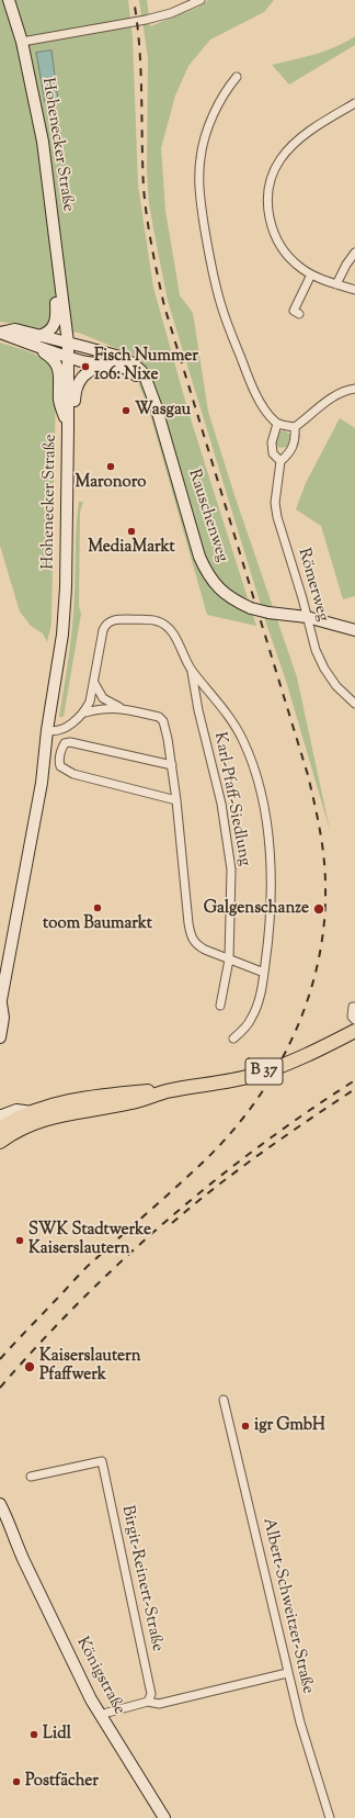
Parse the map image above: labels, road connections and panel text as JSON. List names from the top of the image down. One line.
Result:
{"streets":{"main road":["Hohenecker Straße","Rauschenweg","B 37","Königstraße"],"street":["Römerweg","Karl-Pfaff-Siedlung","Birgit-Reinert-Straße","Albert-Schweitzer-Straße"]},"crossings":[["Hohenecker Straße","Rauschenweg"],["Rauschenweg","Römerweg"]],"places":["Fisch Nummer 106: Nixe","Wasgau","Maronoro","MediaMarkt","toom Baumarkt","Galgenschanze","SWK Stadtwerke Kaiserslautern","Kaiserslautern Pfaffwerk","igr GmbH","Lidl","Postfächer"]}
